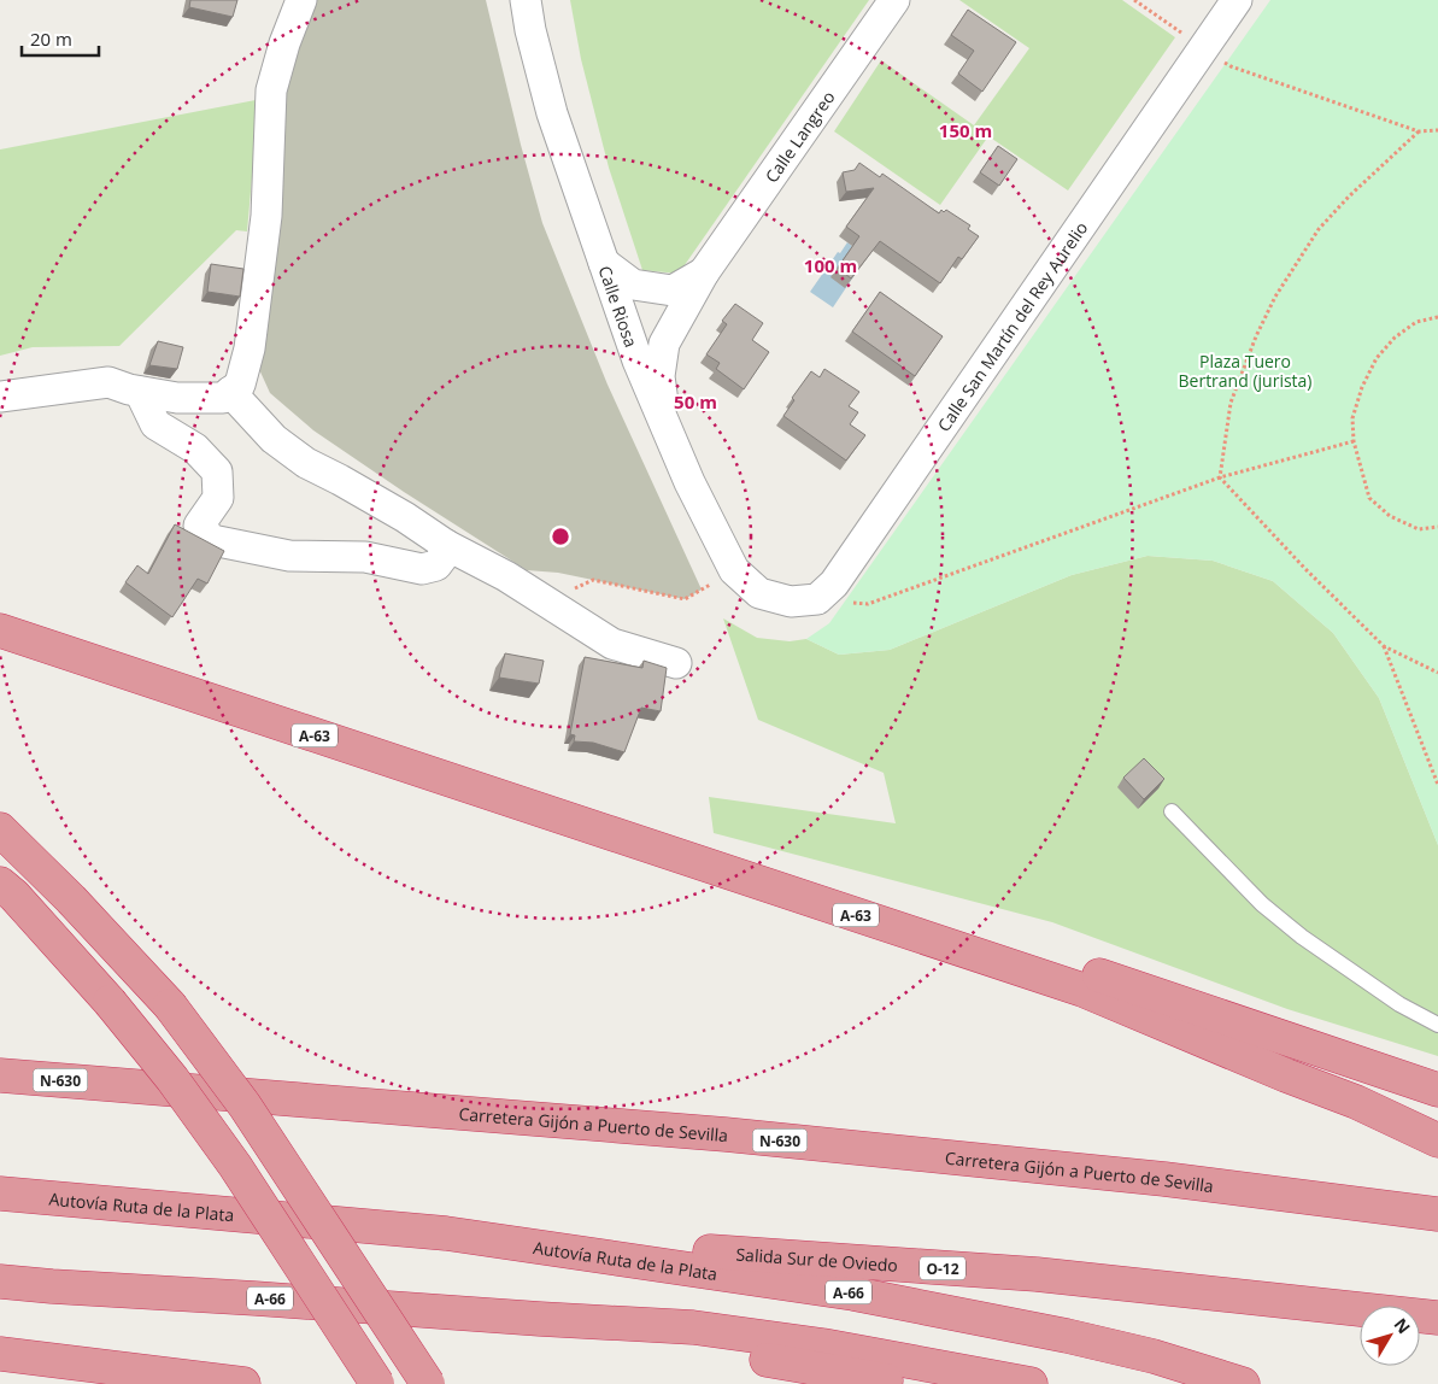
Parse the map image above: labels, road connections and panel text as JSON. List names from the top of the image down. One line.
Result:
{"streets":{"highway":["A-63","N-630","Carretera Gijón a Puerto de Sevilla","Autovía Ruta de la Plata","Salida Sur de Oviedo","O-12","A-66"],"street":["Calle Langreo","Calle Riosa","Calle San Martín del Rey Aurelio"]},"crossings":[["Calle Langreo","Calle Riosa"],["Calle Riosa","Calle San Martín del Rey Aurelio"],["Autovía Ruta de la Plata","Salida Sur de Oviedo"]],"parks":["Plaza Tuero Bertrand (jurista)"],"scale_bar":"20 m","north":"top right","rings":["150 m","100 m","50 m"]}
